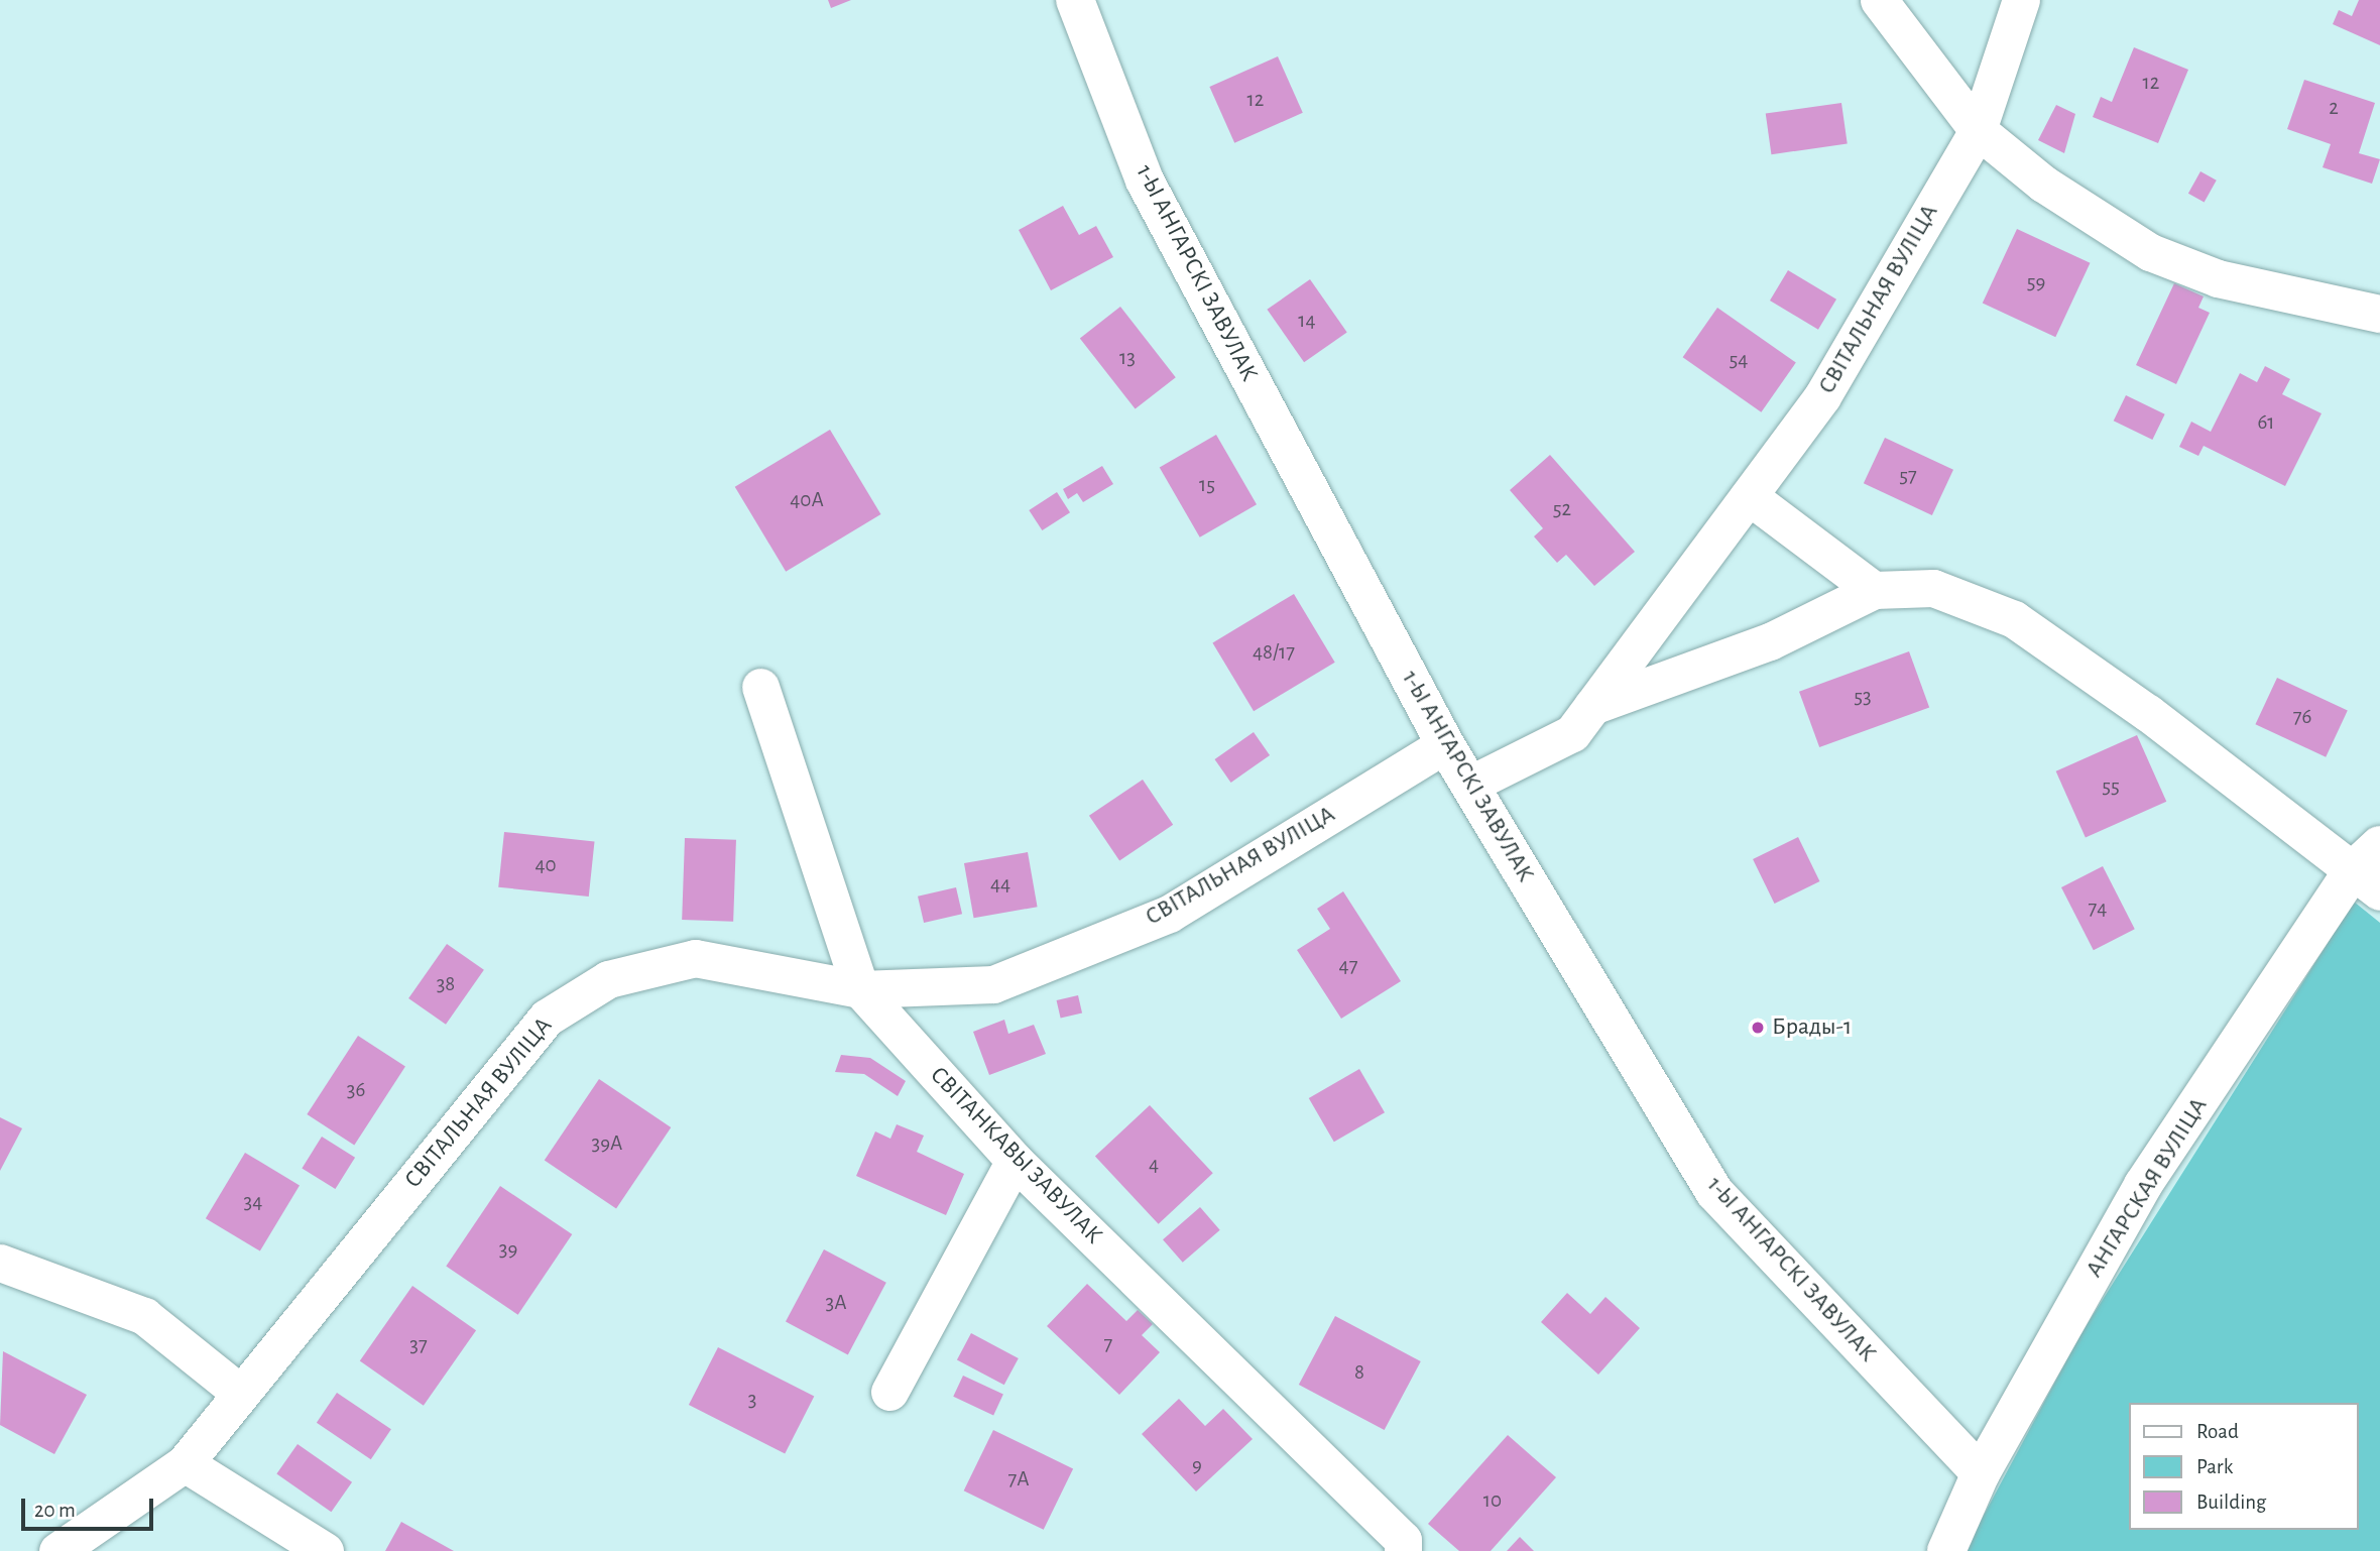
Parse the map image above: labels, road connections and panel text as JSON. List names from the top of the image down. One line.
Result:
{"streets":{"street":["1-Ы АНГАРСКІ ЗАВУЛАК","СВІТАЛЬНАЯ ВУЛІЦА","СВІТАНКАВЫ ЗАВУЛАК","АНГАРСКАЯ ВУЛІЦА"]},"crossings":[["1-Ы АНГАРСКІ ЗАВУЛАК","СВІТАЛЬНАЯ ВУЛІЦА"],["1-Ы АНГАРСКІ ЗАВУЛАК","АНГАРСКАЯ ВУЛІЦА"],["СВІТАЛЬНАЯ ВУЛІЦА","СВІТАНКАВЫ ЗАВУЛАК"]],"places":["Брады-1"],"house_numbers":["12","12","2","59","14","13","54","61","57","15","40А","52","48/17","53","76","55","40","44","74","47","38","36","39А","4","34","39","3А","7","37","8","3","9","7А","10"],"legend":["Road","Park","Building"],"scale_bar":"20 m"}
